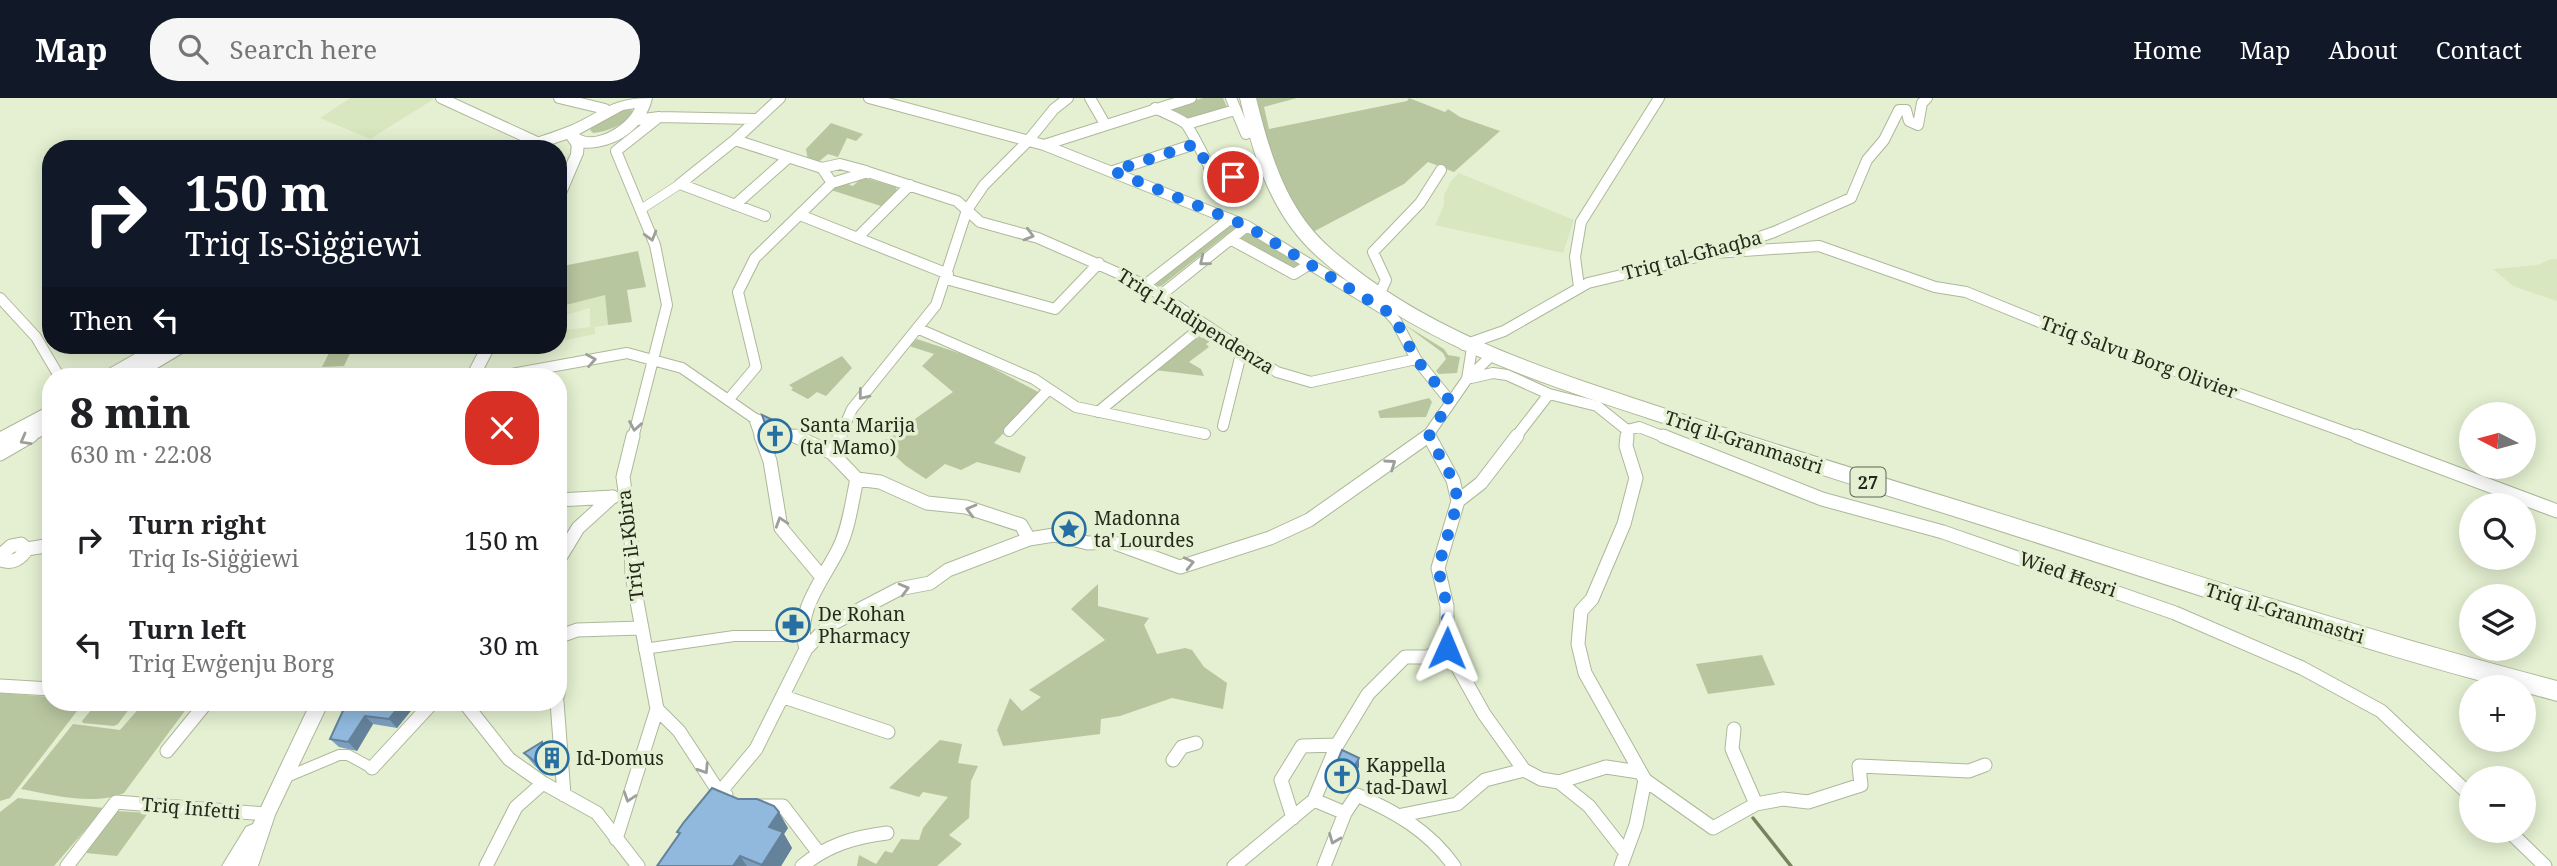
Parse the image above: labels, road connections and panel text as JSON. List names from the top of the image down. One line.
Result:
{"streets":{"main road":["Triq il-Granmastri","27"],"street":["Triq tal-Għaqba","Triq l-Indipendenza","Triq Salvu Borg Olivier","Triq il-Kbira","Wied Ħesri","Triq Infetti"]},"crossings":[["Triq tal-Għaqba","Triq Salvu Borg Olivier"],["Triq tal-Għaqba","Triq il-Granmastri"]],"one_way":["Triq il-Kbira"],"places":{"church":["Santa Marija (ta' Mamo)","Kappella tad-Dawl"],"place":["Madonna ta' Lourdes"],"pharmacy":["De Rohan Pharmacy"],"building":["Id-Domus"]},"north":"left","page":{"header":"Map","search":"Search here","nav":["Home","Map","About","Contact"],"turn":["150 m","Triq Is-Siġġiewi"],"then":"Then","heading":["8 min","630 m · 22:08"],"map_buttons":["+","−"],"list":[{"name":"Turn right","note":"Triq Is-Siġġiewi","value":"150 m"},{"name":"Turn left","note":"Triq Ewġenju Borg","value":"30 m"}]}}
